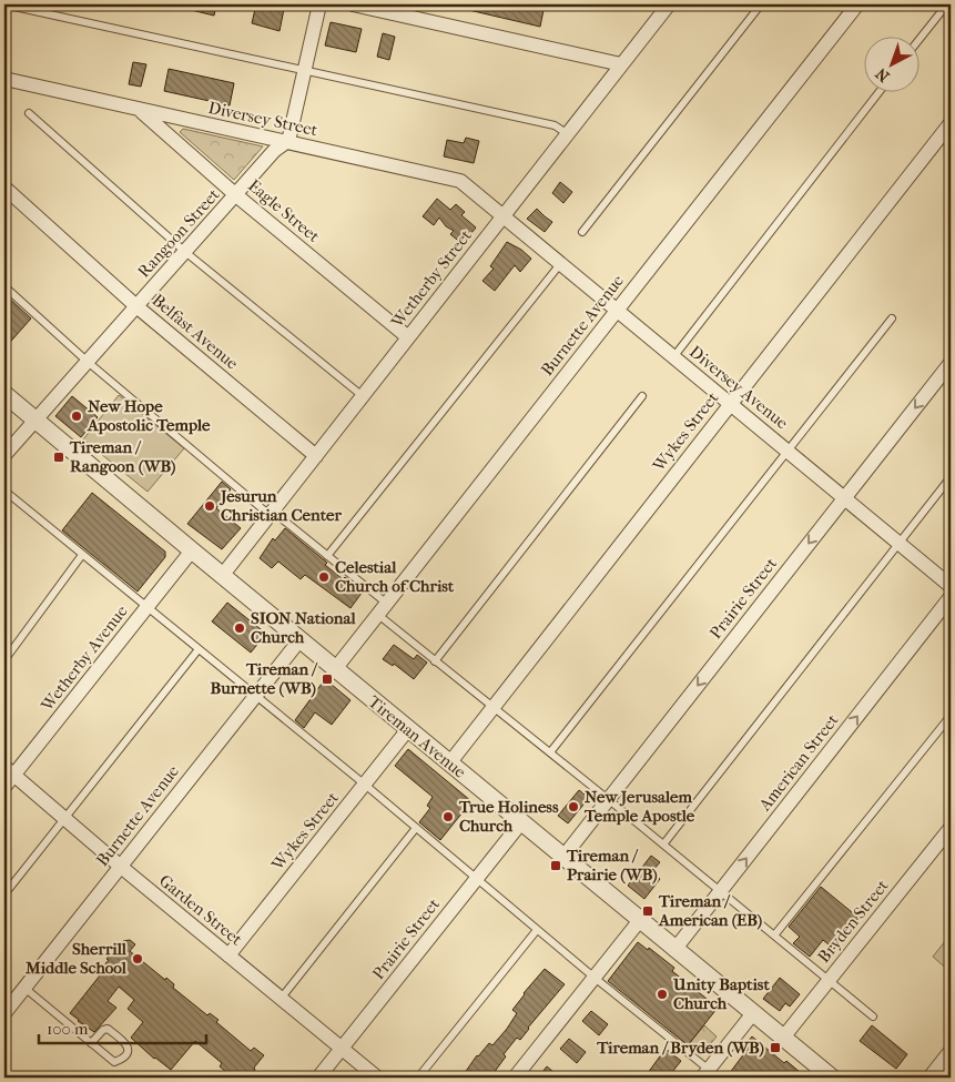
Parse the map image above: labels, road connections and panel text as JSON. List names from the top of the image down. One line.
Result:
{"streets":{"street":["Diversey Street","Eagle Street","Rangoon Street","Wetherby Street","Burnette Avenue","Belfast Avenue","Diversey Avenue","Wykes Street","Prairie Street","Wetherby Avenue","Tireman Avenue","American Street","Garden Street","Bryden Street"]},"crossings":[["Diversey Street","Eagle Street"],["Diversey Street","Rangoon Street"],["Diversey Street","Wetherby Street"],["Diversey Street","Diversey Avenue"],["Eagle Street","Rangoon Street"],["Eagle Street","Wetherby Street"],["Rangoon Street","Belfast Avenue"],["Rangoon Street","Tireman Avenue"],["Wetherby Street","Belfast Avenue"],["Wetherby Street","Diversey Avenue"],["Wetherby Street","Tireman Avenue"],["Burnette Avenue","Diversey Avenue"],["Burnette Avenue","Tireman Avenue"],["Burnette Avenue","Garden Street"],["Diversey Avenue","Wykes Street"],["Diversey Avenue","Prairie Street"],["Wykes Street","Tireman Avenue"],["Wykes Street","Garden Street"],["Prairie Street","Tireman Avenue"],["Prairie Street","Garden Street"],["Wetherby Avenue","Tireman Avenue"],["Wetherby Avenue","Garden Street"],["Tireman Avenue","American Street"],["Tireman Avenue","Bryden Street"]],"one_way":["Prairie Street","American Street"],"places":{"other":["New Hope Apostolic Temple","Jesurun Christian Center","Celestial Church of Christ","SION National Church","New Jerusalem Temple Apostle","True Holiness Church","Sherrill Middle School","Unity Baptist Church"],"transit":["Tireman / Rangoon (WB)","Tireman / Burnette (WB)","Tireman / Prairie (WB)","Tireman / American (EB)","Tireman / Bryden (WB)"]},"scale_bar":"100 m","north":"bottom left"}
